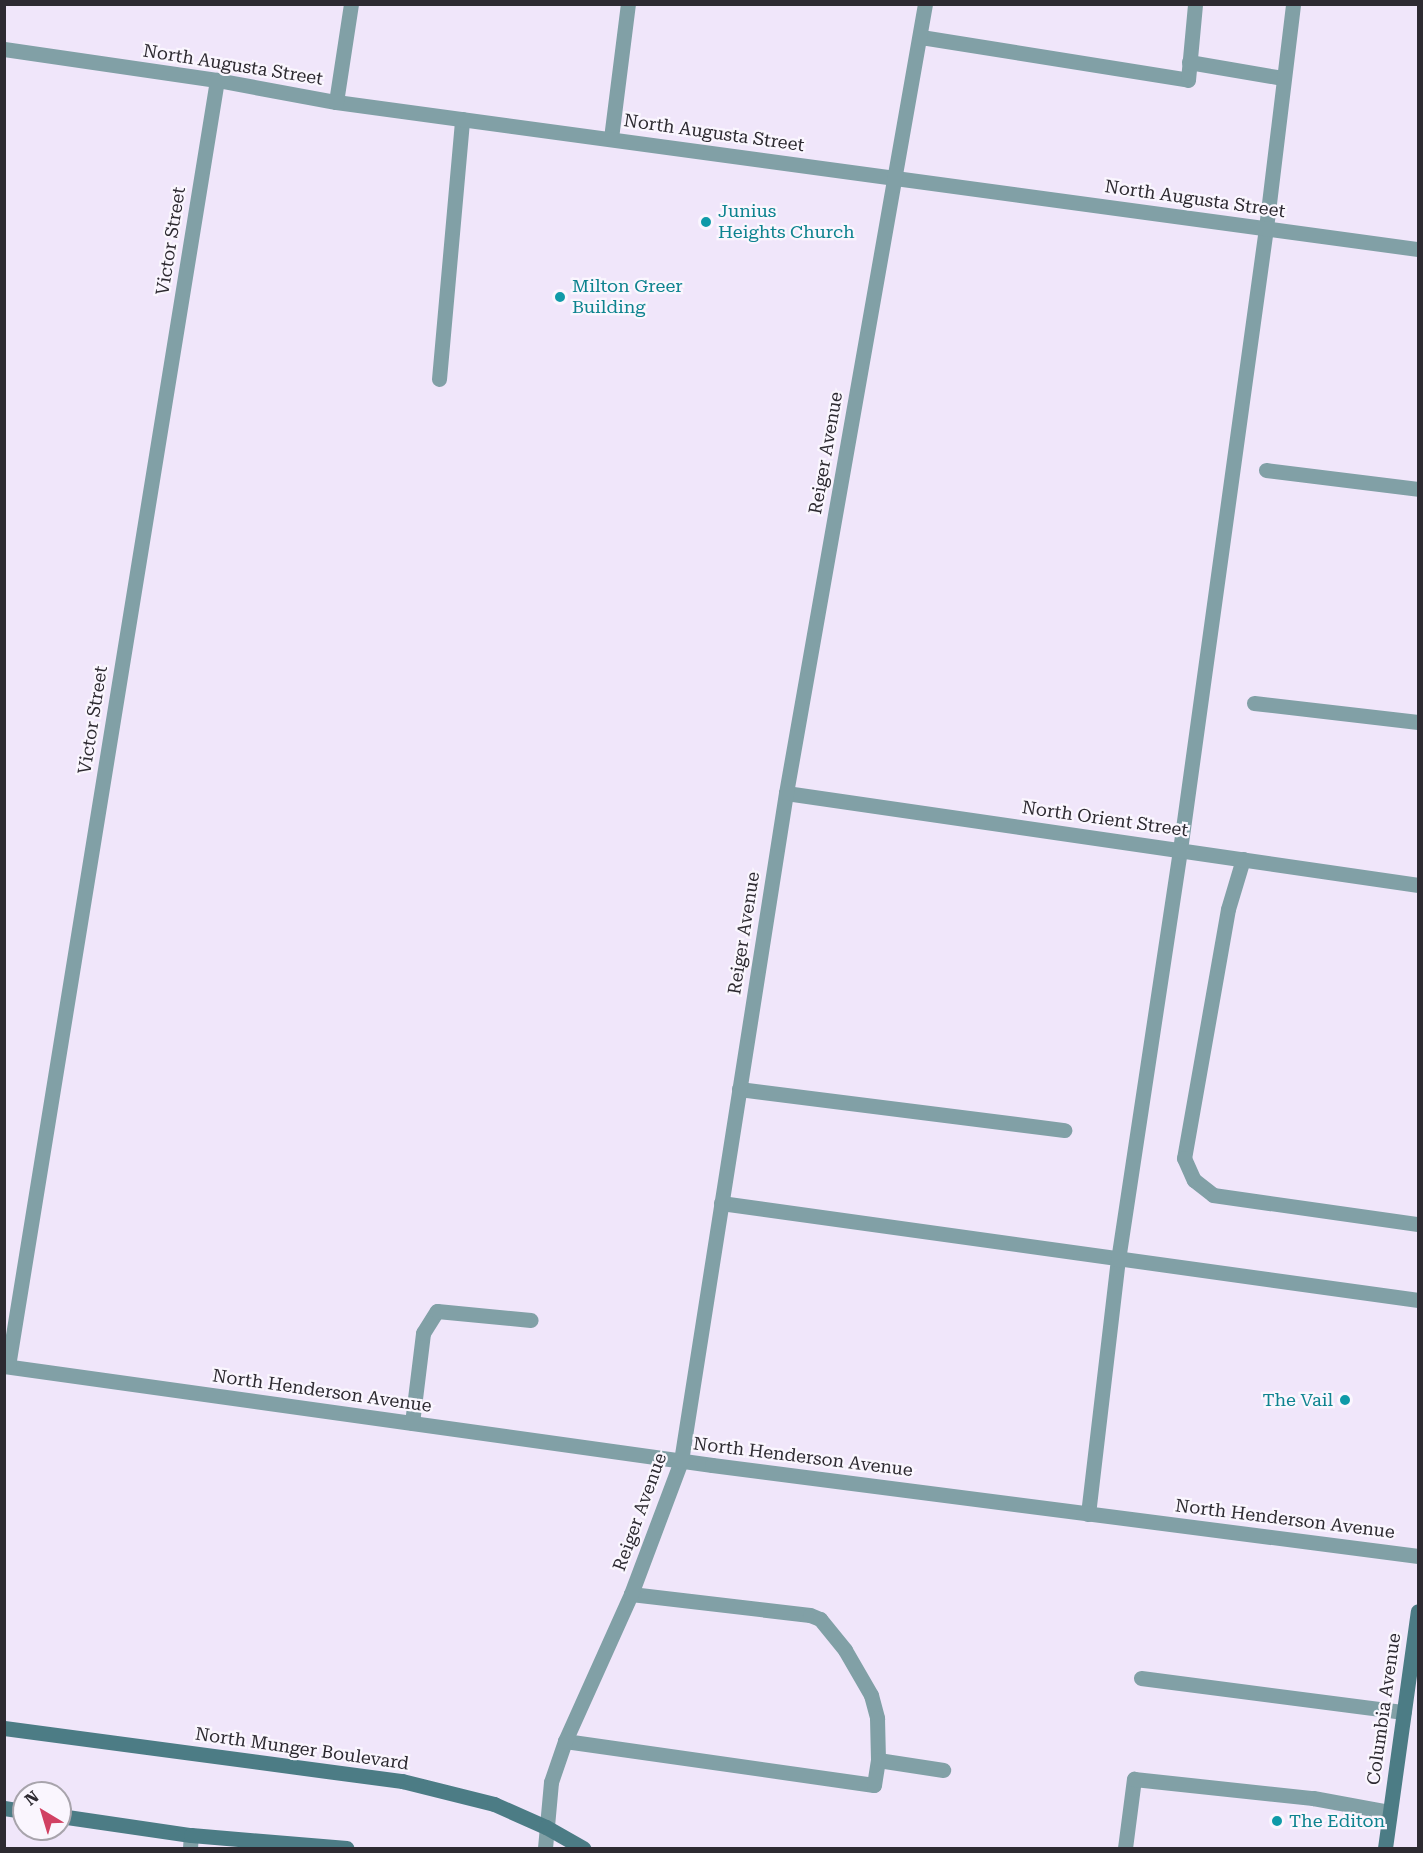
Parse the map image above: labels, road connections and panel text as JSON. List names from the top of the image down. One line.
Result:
{"streets":{"main road":["Columbia Avenue","North Munger Boulevard"],"street":["North Augusta Street","Victor Street","Reiger Avenue","North Orient Street","North Henderson Avenue"]},"crossings":[["North Augusta Street","Victor Street"],["North Augusta Street","Reiger Avenue"],["Victor Street","North Henderson Avenue"],["Reiger Avenue","North Orient Street"],["Reiger Avenue","North Henderson Avenue"],["Reiger Avenue","North Munger Boulevard"]],"places":["Junius Heights Church","Milton Greer Building","The Vail","The Editon"],"north":"top left"}
